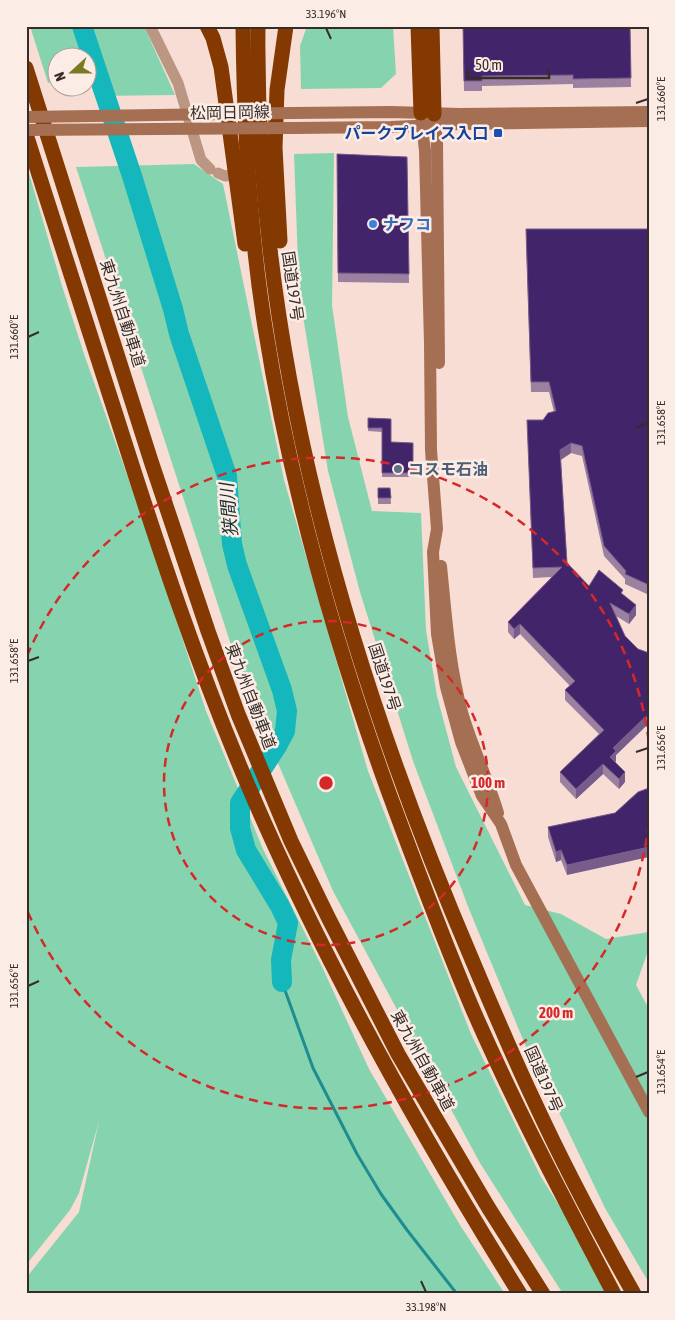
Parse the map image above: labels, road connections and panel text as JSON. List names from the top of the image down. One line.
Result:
{"streets":{"highway":["国道197号","東九州自動車道"],"street":["松岡日岡線"]},"water":["狭間川"],"places":{"transit":["パークプレイス入口"],"other":["ナフコ","コスモ石油"]},"scale_bar":"50 m","north":"left","coordinates":["33.196°N","131.660°E","131.658°E","131.656°E","131.654°E","33.198°N"],"rings":["100 m","200 m"]}
